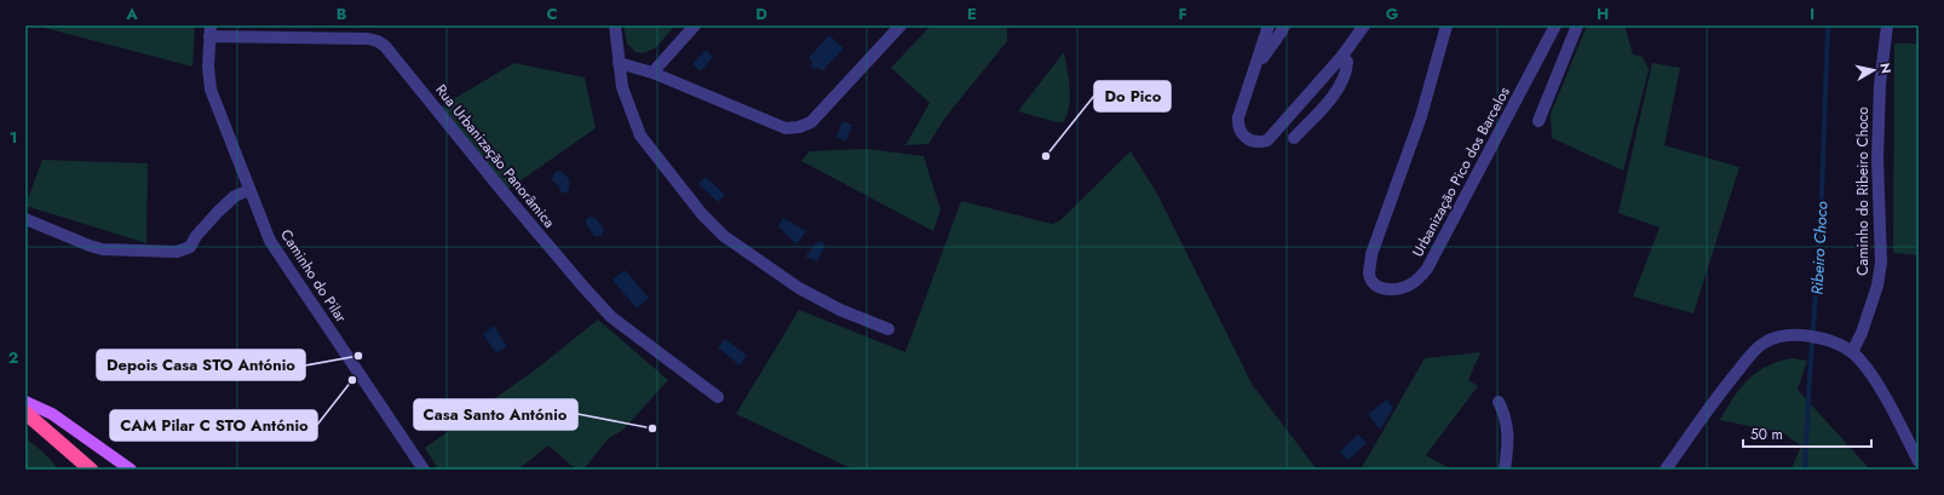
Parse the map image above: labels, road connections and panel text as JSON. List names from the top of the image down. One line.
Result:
{"streets":{"street":["Rua Urbanização Panorâmica","Urbanização Pico dos Barcelos","Caminho do Ribeiro Choco","Caminho do Pilar"]},"crossings":[["Rua Urbanização Panorâmica","Caminho do Pilar"]],"water":["Ribeiro Choco"],"places":["Do Pico","Depois Casa STO António","CAM Pilar C STO António","Casa Santo António"],"scale_bar":"50 m","north":"right","grid":{"columns":["A","B","C","D","E","F","G","H","I"],"rows":["1","2"]}}
